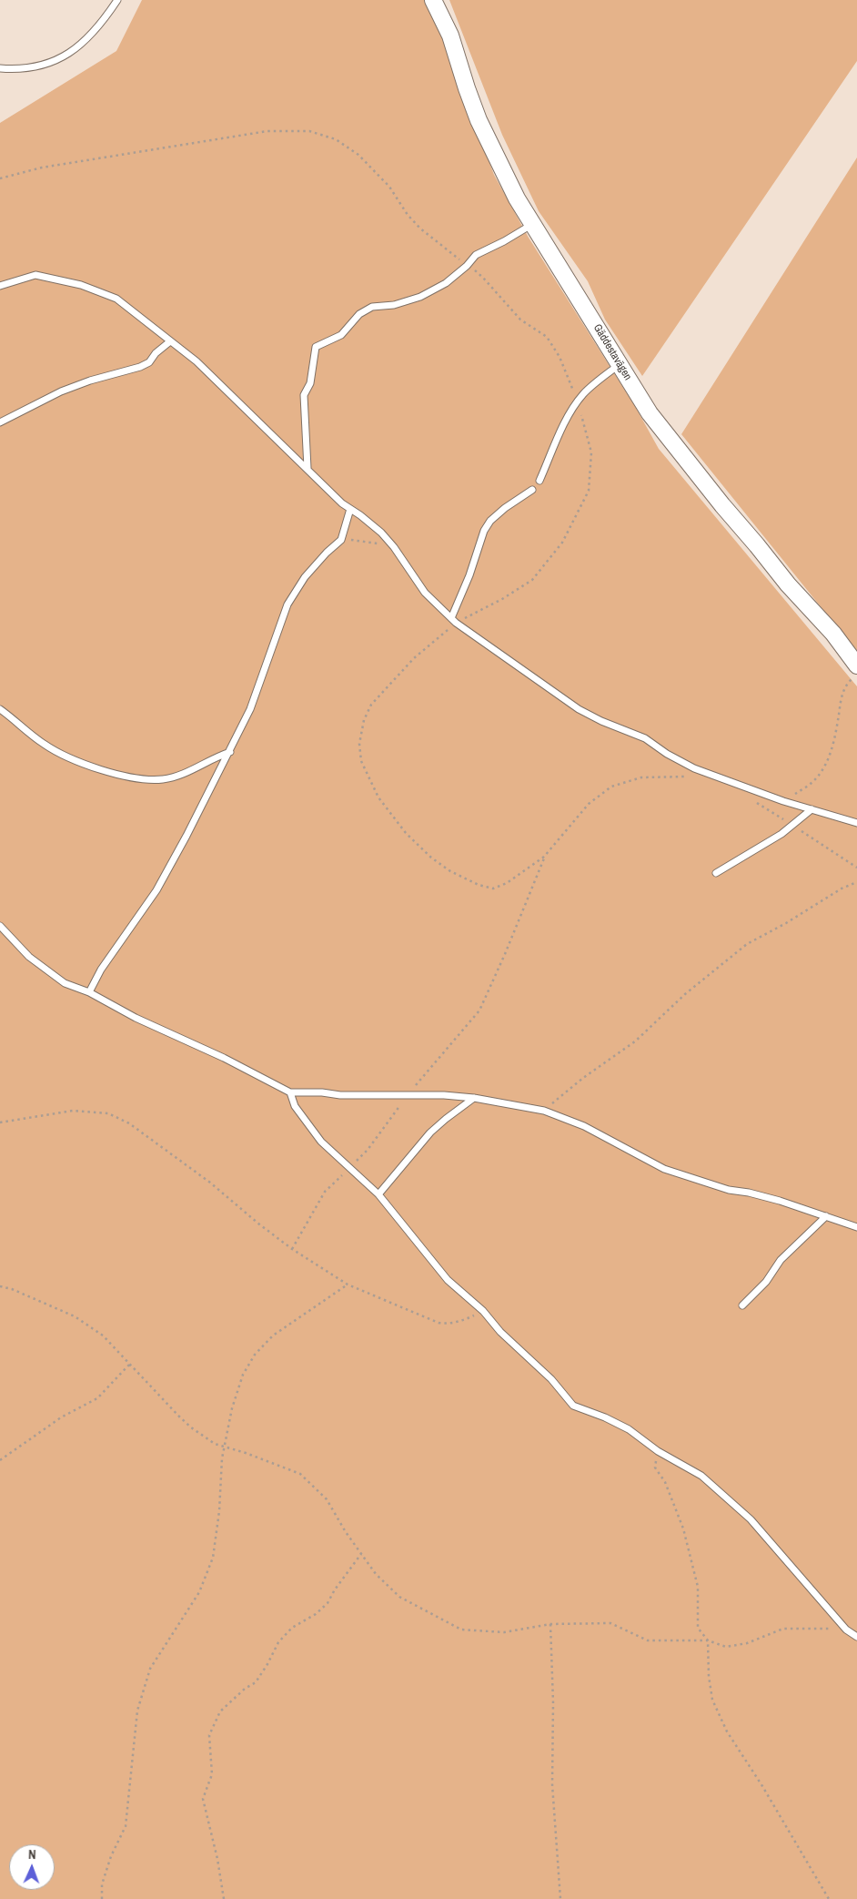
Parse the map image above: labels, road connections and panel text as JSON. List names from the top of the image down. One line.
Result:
{"streets":{"street":["Gäddestavägen"]},"north":"top"}
